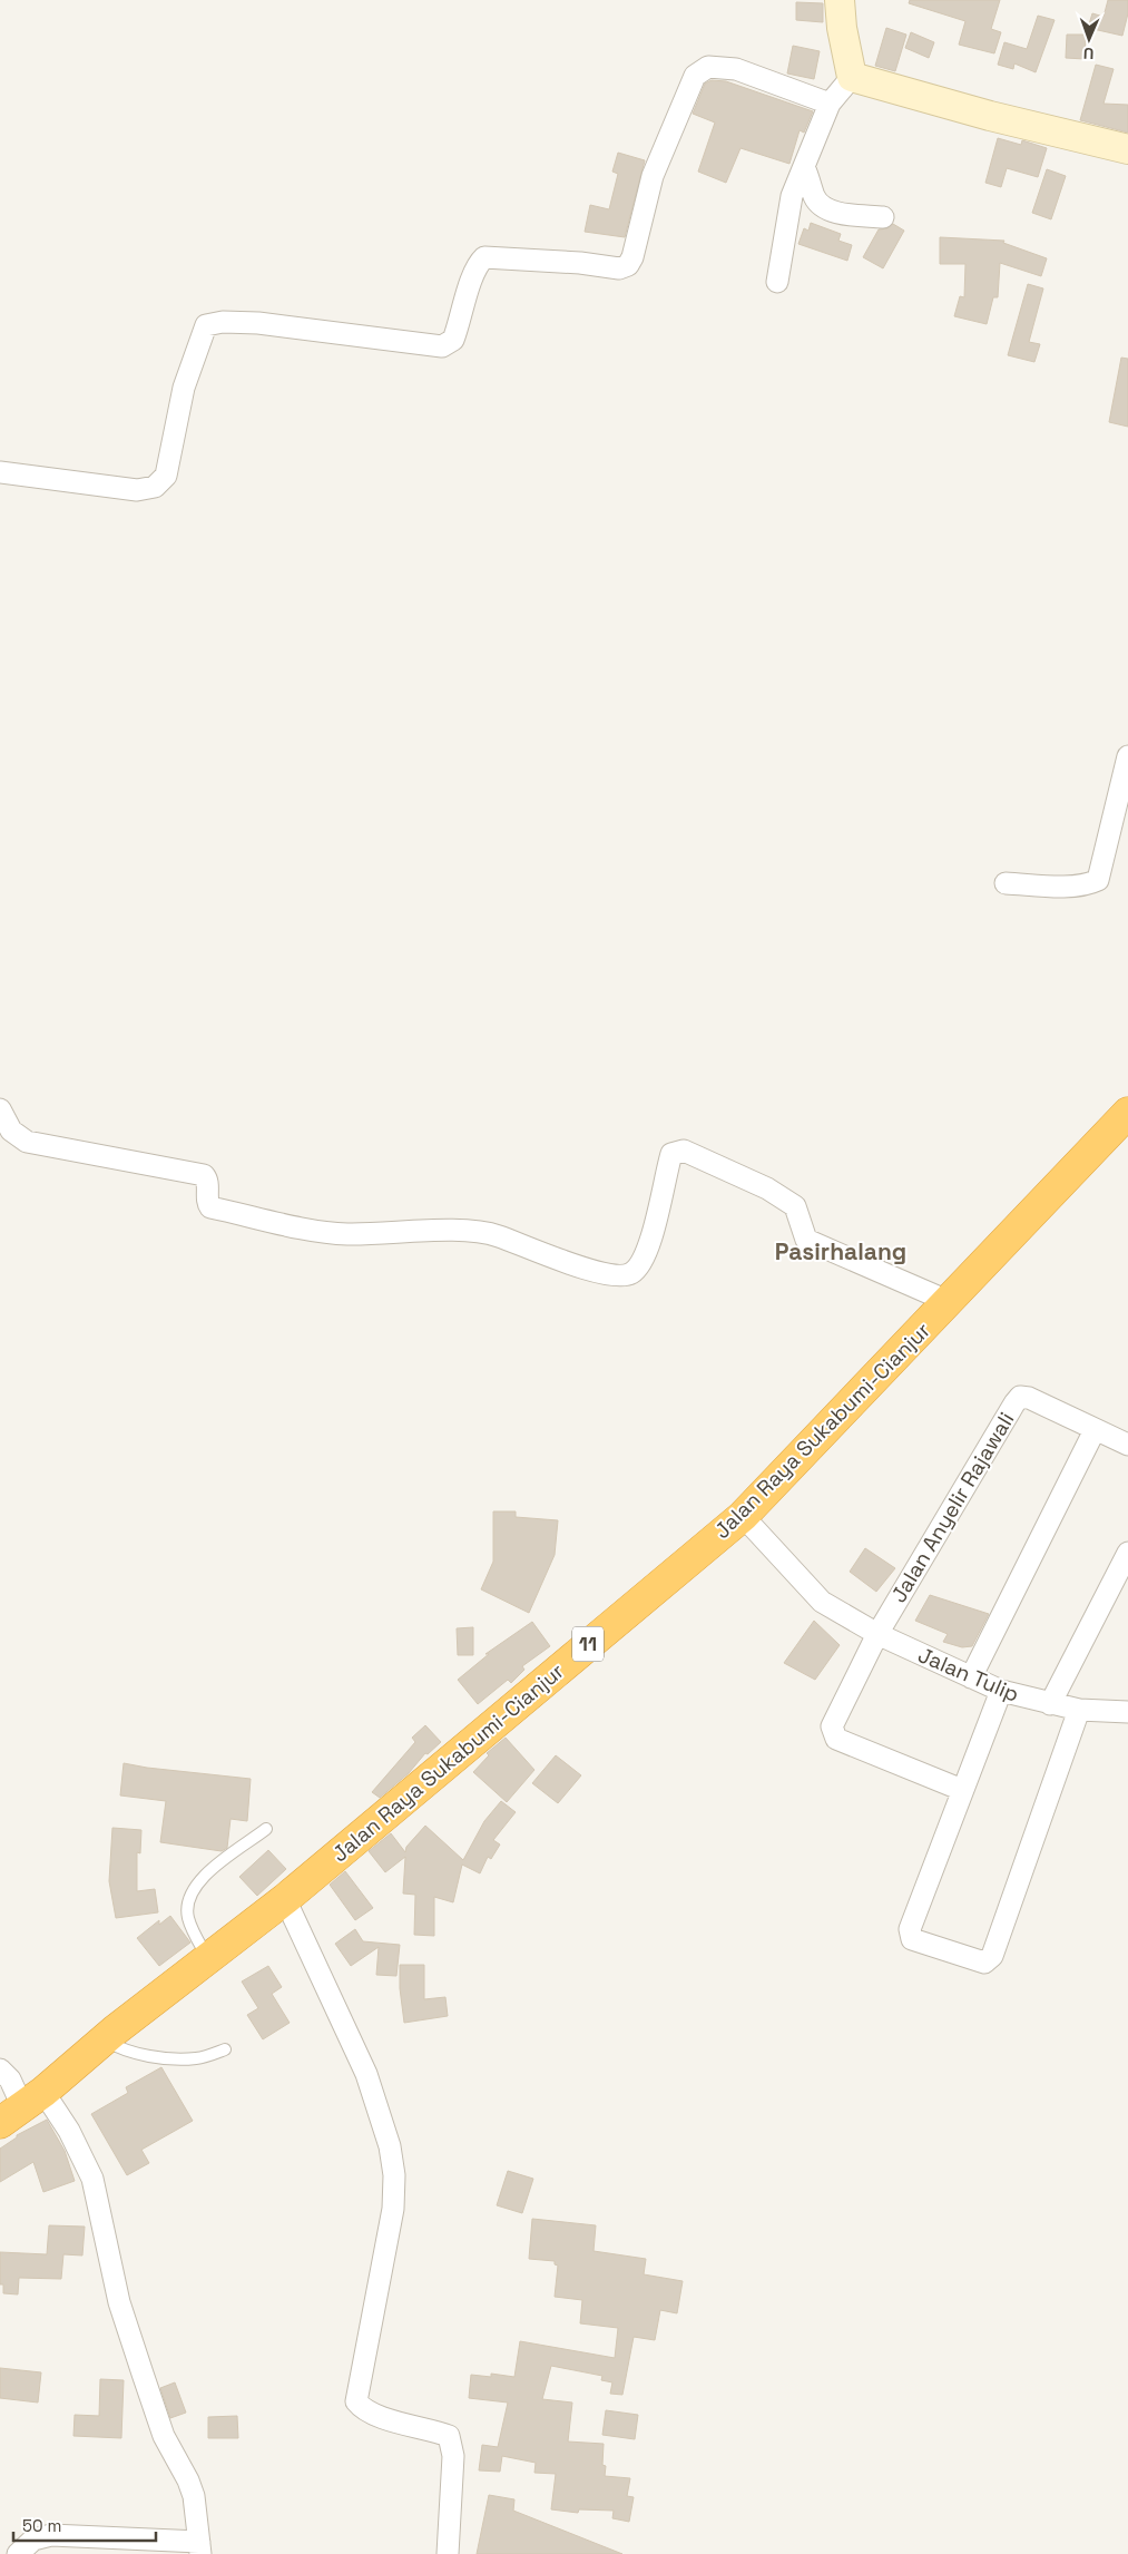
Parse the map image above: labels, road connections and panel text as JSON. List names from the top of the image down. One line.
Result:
{"streets":{"highway":["Jalan Raya Sukabumi-Cianjur","11"],"street":["Jalan Anyelir Rajawali","Jalan Tulip"]},"crossings":[["Jalan Raya Sukabumi-Cianjur","Jalan Tulip"],["Jalan Anyelir Rajawali","Jalan Tulip"]],"districts":["Pasirhalang"],"scale_bar":"50 m","north":"bottom"}
